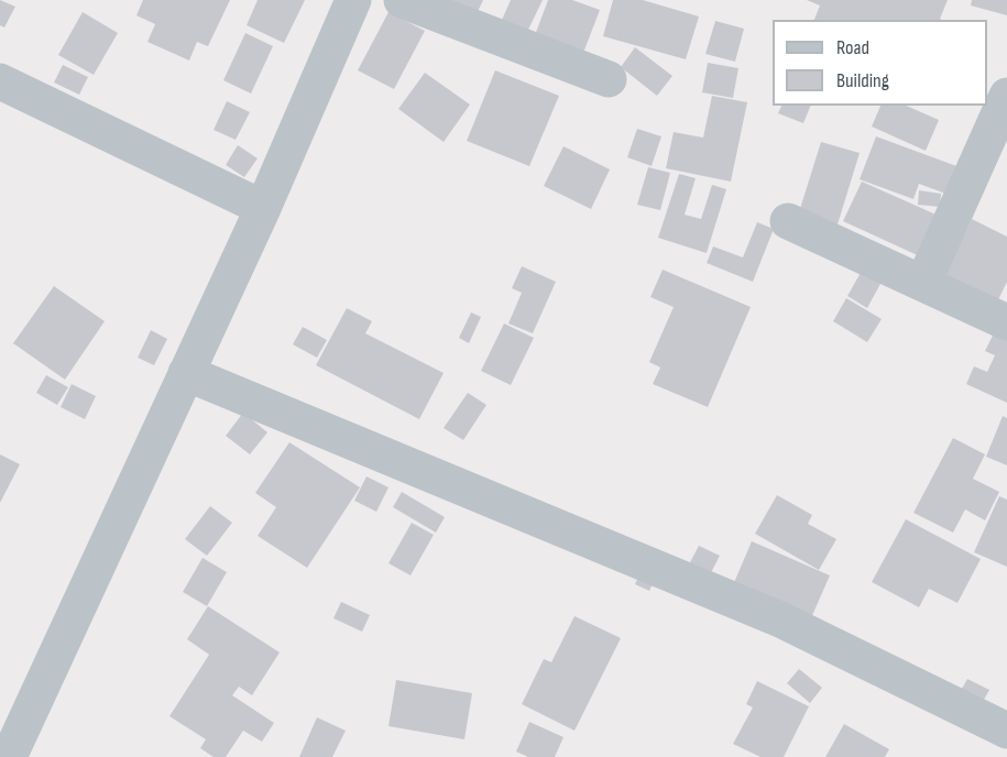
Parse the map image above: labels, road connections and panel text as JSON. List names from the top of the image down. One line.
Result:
{"legend":["Road","Building"]}
